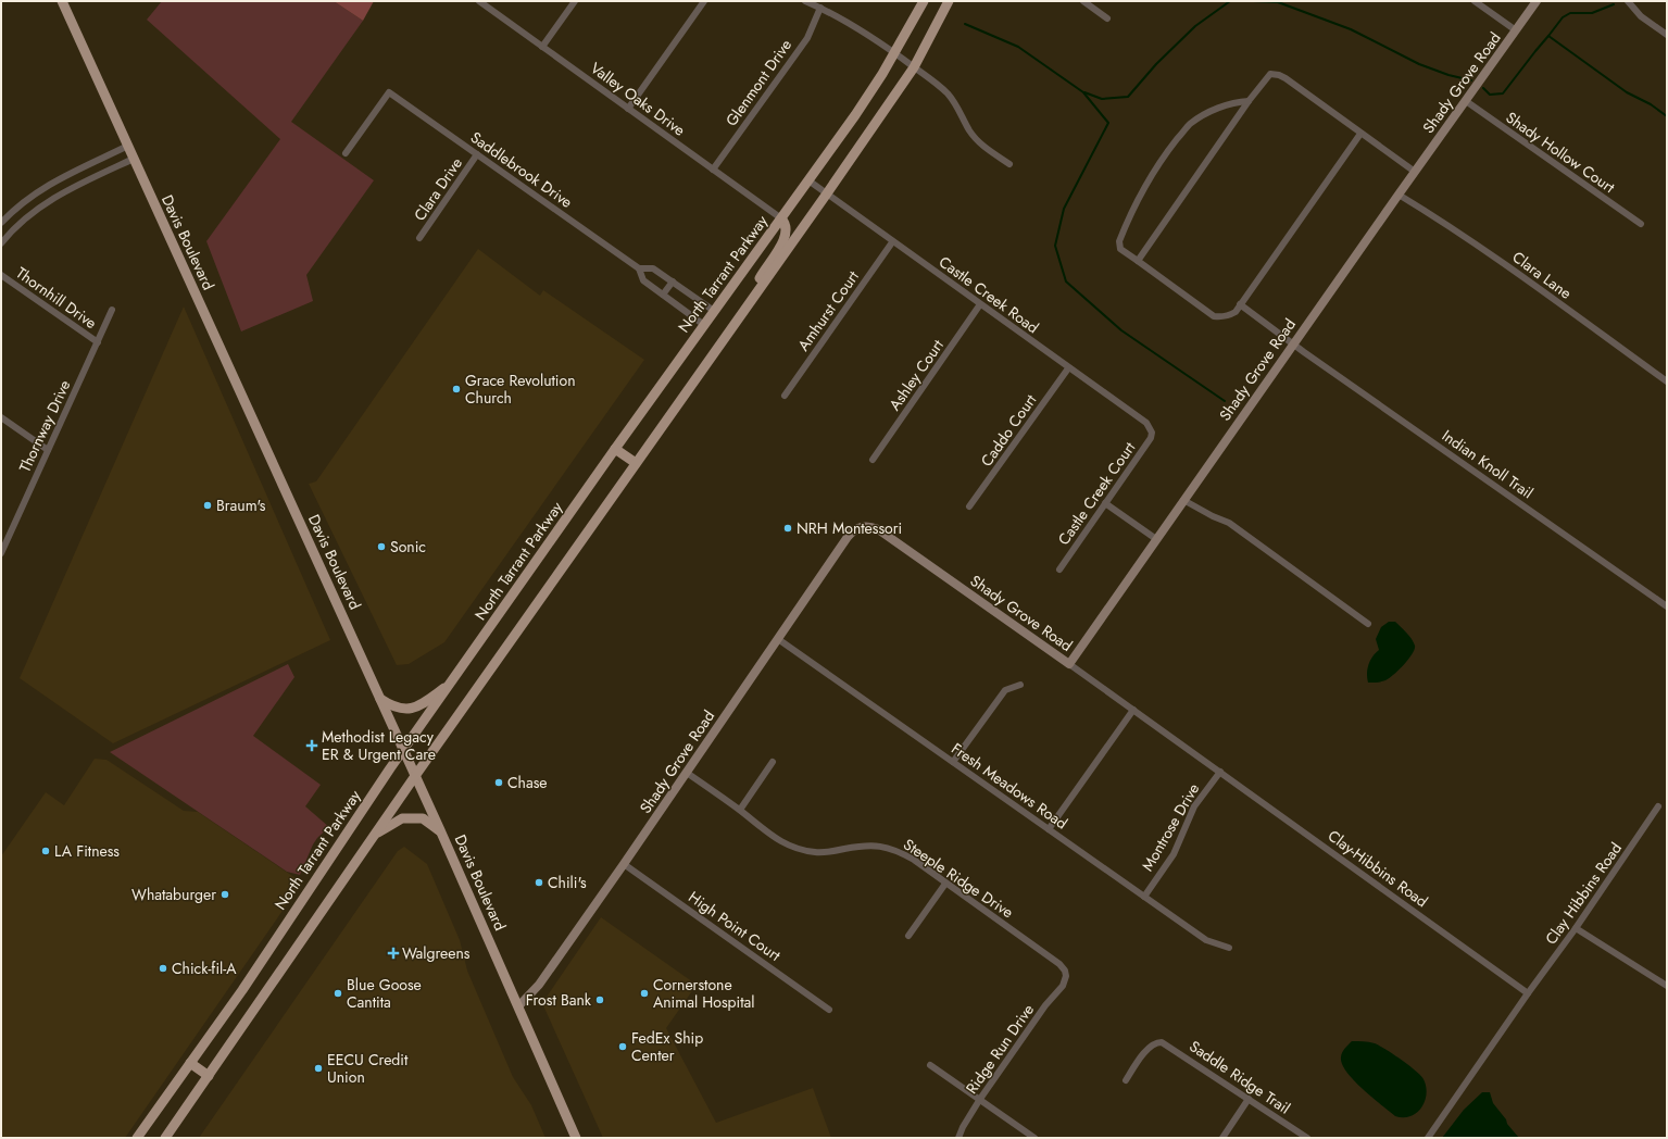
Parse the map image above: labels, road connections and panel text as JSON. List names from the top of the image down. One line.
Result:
{"streets":{"main road":["Davis Boulevard","North Tarrant Parkway"],"street":["Glenmont Drive","Shady Grove Road","Valley Oaks Drive","Shady Hollow Court","Saddlebrook Drive","Clara Drive","Clara Lane","Castle Creek Road","Thornhill Drive","Amhurst Court","Ashley Court","Thornway Drive","Caddo Court","Indian Knoll Trail","Castle Creek Court","Fresh Meadows Road","Montrose Drive","Clay-Hibbins Road","Steeple Ridge Drive","Clay Hibbins Road","High Point Court","Ridge Run Drive","Saddle Ridge Trail"]},"crossings":[["Glenmont Drive","Valley Oaks Drive"],["Shady Grove Road","Shady Hollow Court"],["Shady Grove Road","Davis Boulevard"],["Shady Grove Road","Clara Lane"],["Shady Grove Road","Indian Knoll Trail"],["Shady Grove Road","Fresh Meadows Road"],["Shady Grove Road","Clay-Hibbins Road"],["Shady Grove Road","Steeple Ridge Drive"],["Shady Grove Road","High Point Court"],["Valley Oaks Drive","North Tarrant Parkway"],["Saddlebrook Drive","Clara Drive"],["Saddlebrook Drive","North Tarrant Parkway"],["Davis Boulevard","North Tarrant Parkway"],["North Tarrant Parkway","Castle Creek Road"],["Castle Creek Road","Amhurst Court"],["Castle Creek Road","Ashley Court"],["Castle Creek Road","Caddo Court"],["Castle Creek Road","Castle Creek Court"],["Thornhill Drive","Thornway Drive"],["Fresh Meadows Road","Montrose Drive"],["Montrose Drive","Clay-Hibbins Road"],["Clay-Hibbins Road","Clay Hibbins Road"],["Steeple Ridge Drive","Ridge Run Drive"]],"places":{"other":["Grace Revolution Church","Braum's","NRH Montessori","Sonic","Chase","LA Fitness","Chili's","Whataburger","Chick-fil-A","Blue Goose Cantita","Cornerstone Animal Hospital","Frost Bank","FedEx Ship Center","EECU Credit Union"],"health":["Methodist Legacy ER & Urgent Care","Walgreens"]}}
